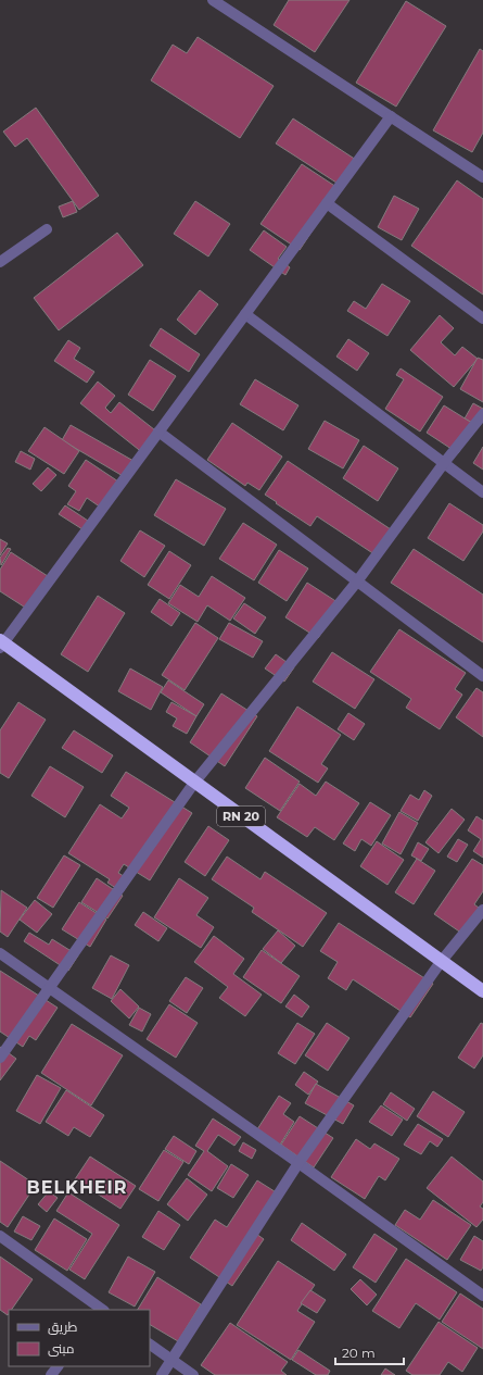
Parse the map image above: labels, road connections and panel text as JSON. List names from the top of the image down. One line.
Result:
{"streets":{"highway":["RN 20"]},"districts":["BELKHEIR"],"legend":["طريق","مبنى"],"scale_bar":"20 m"}
